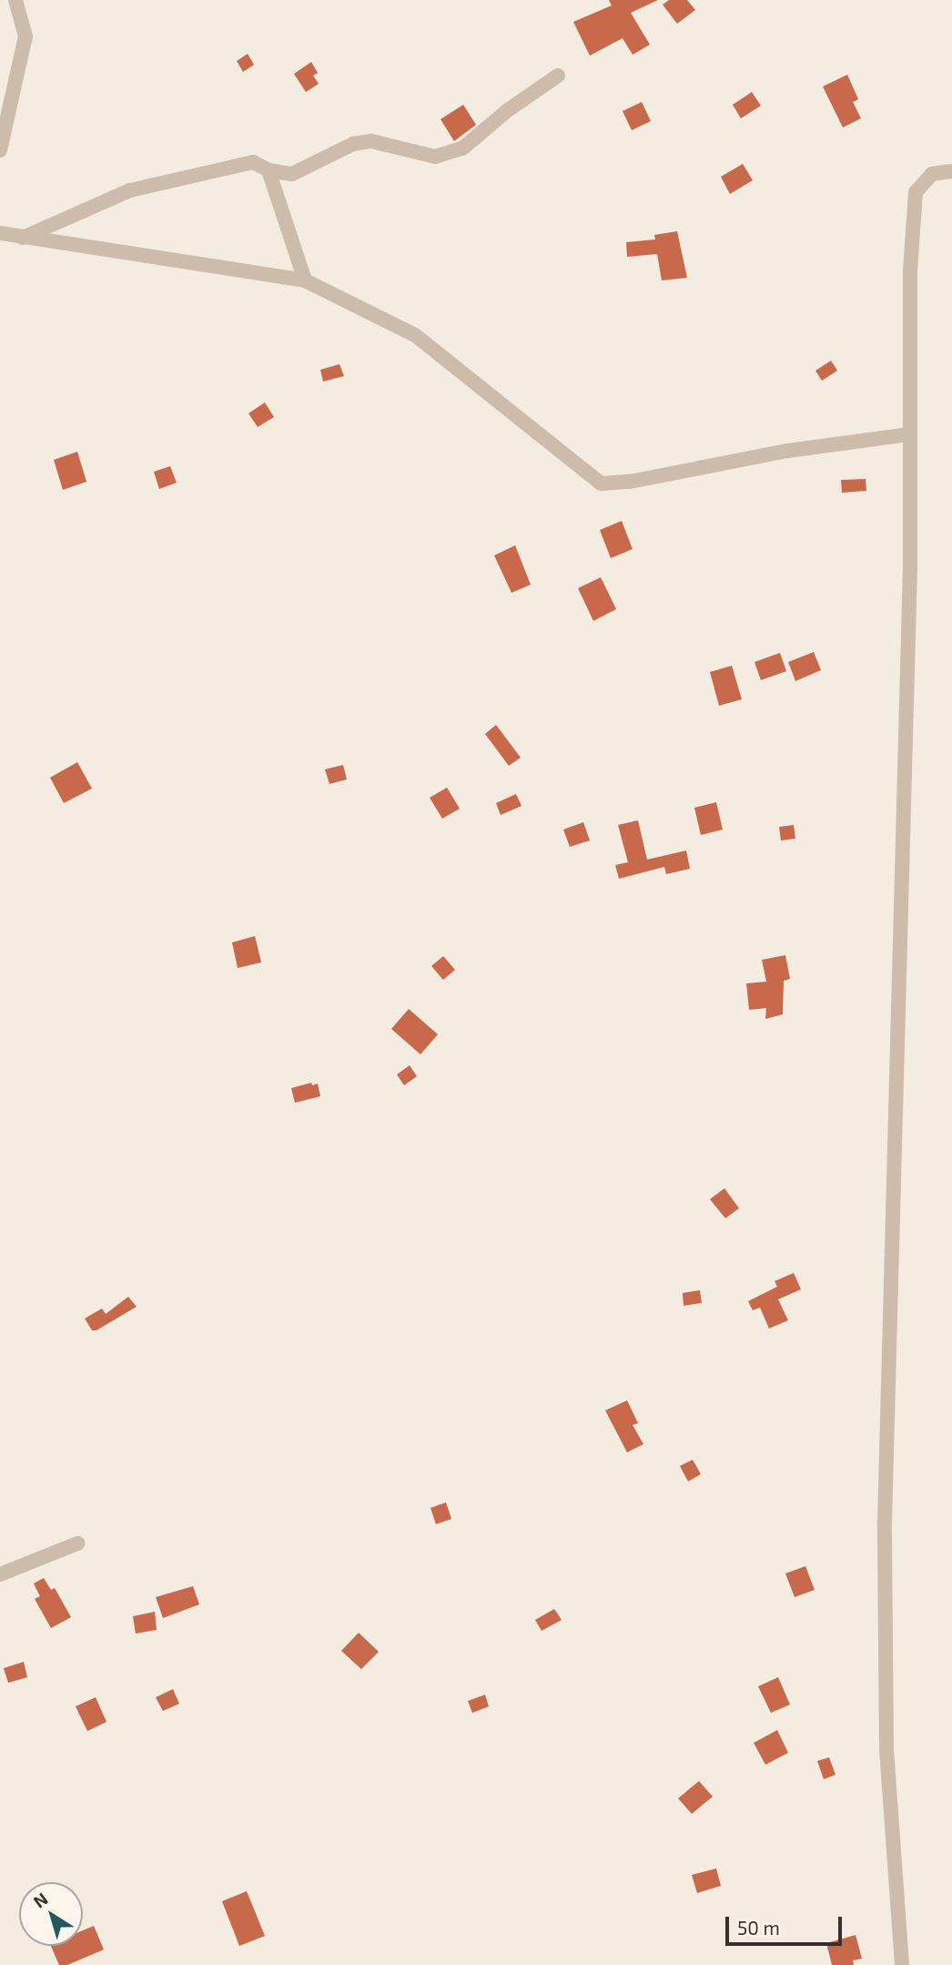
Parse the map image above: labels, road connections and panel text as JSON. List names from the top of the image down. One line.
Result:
{"scale_bar":"50 m","north":"top left"}
